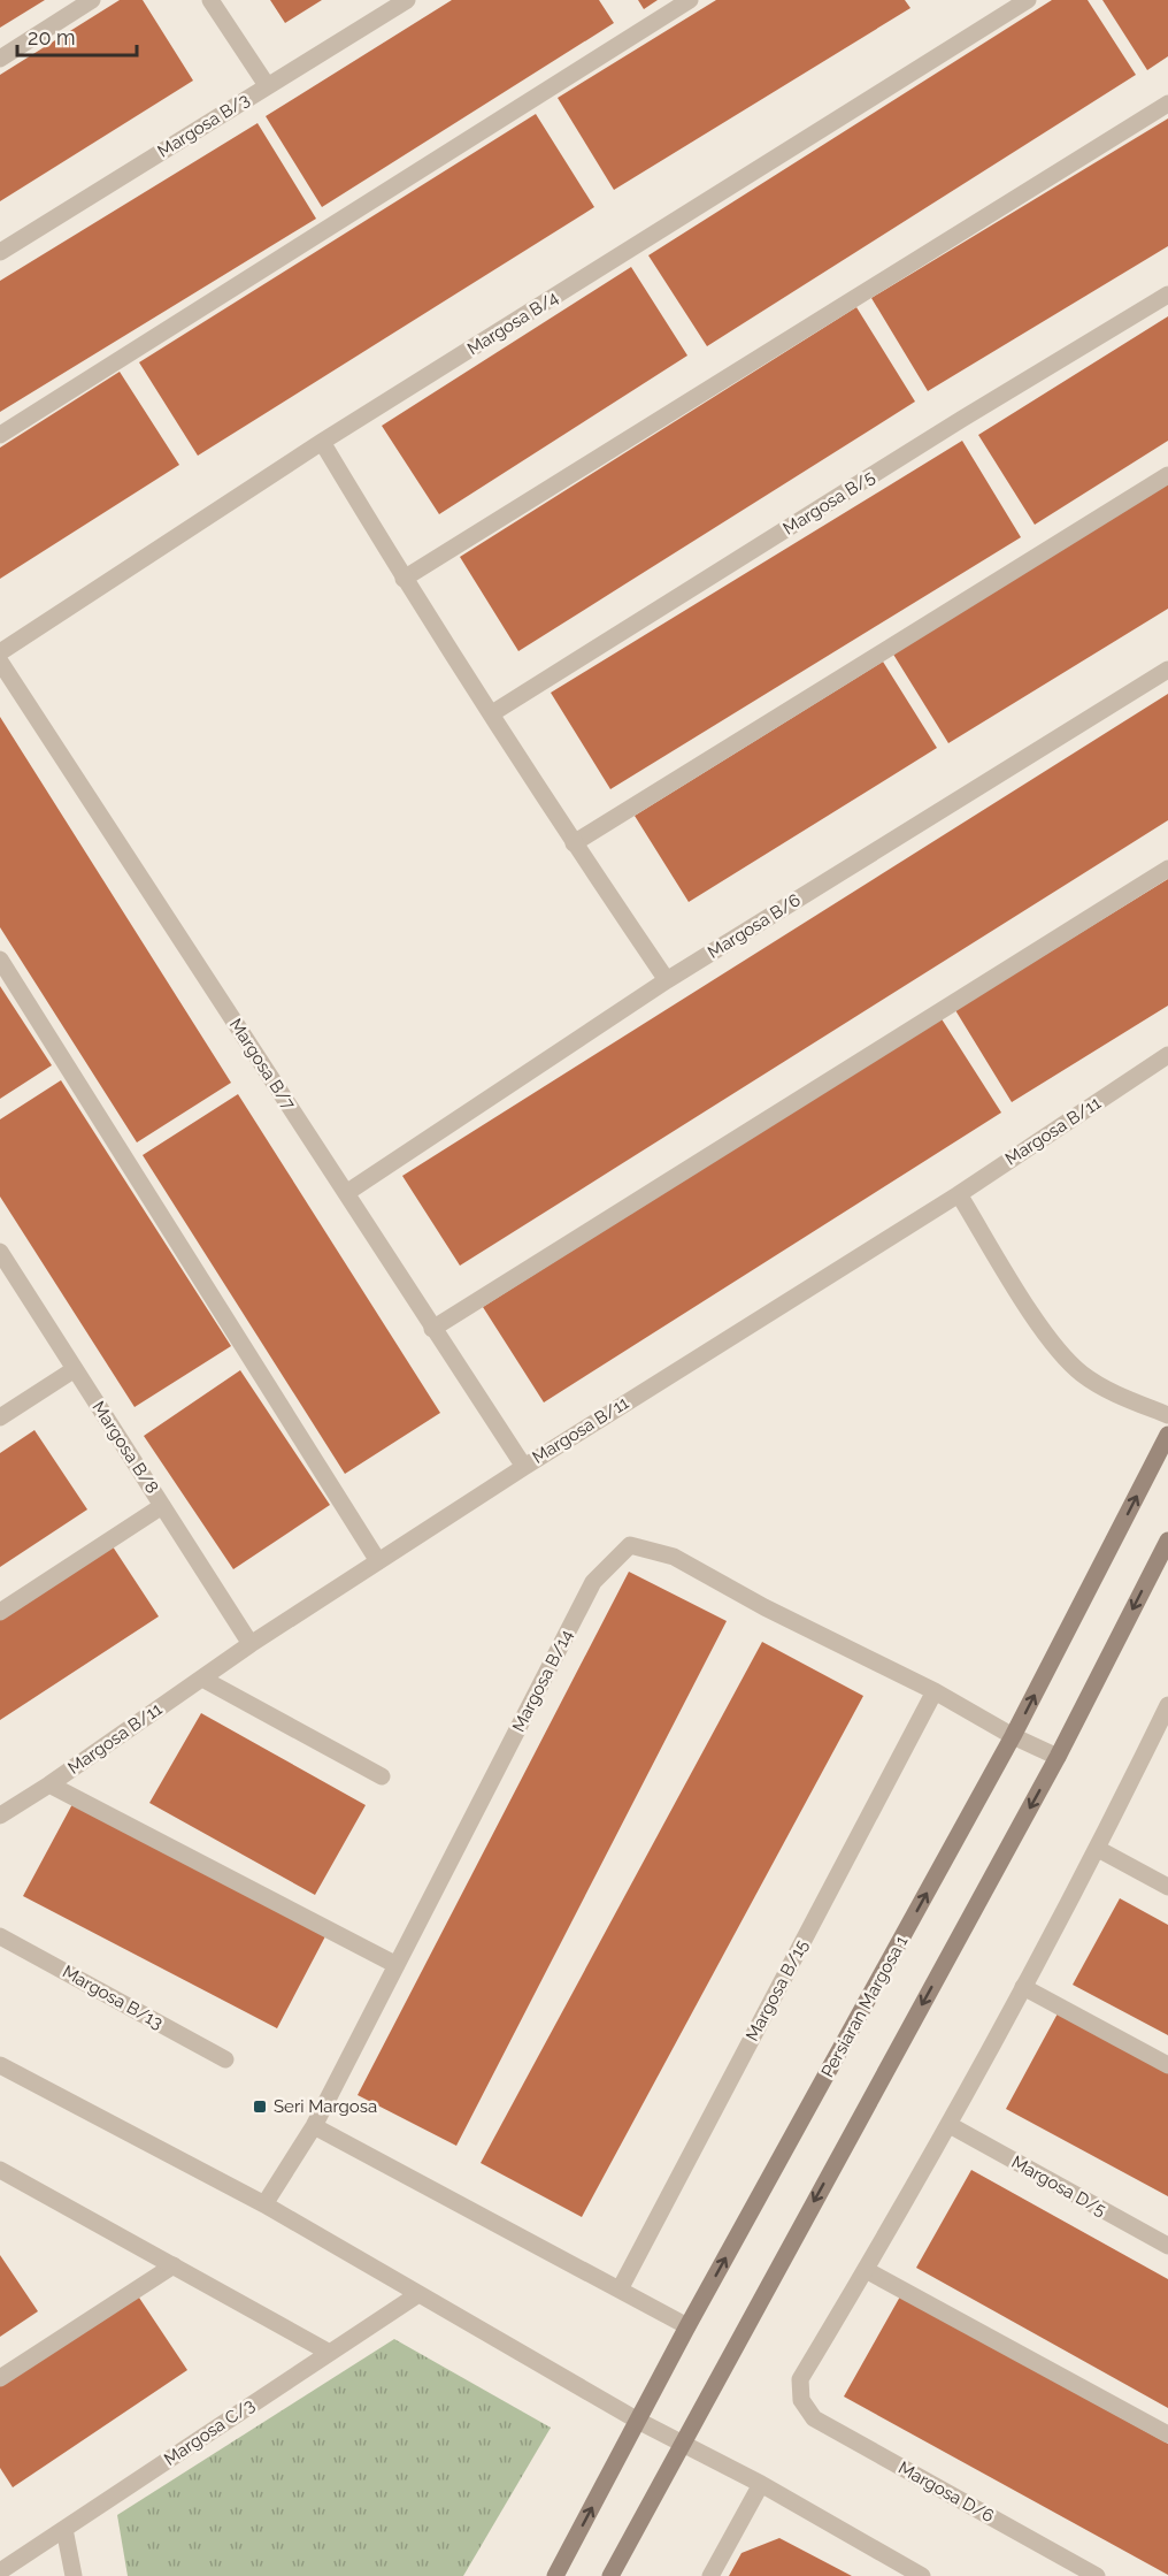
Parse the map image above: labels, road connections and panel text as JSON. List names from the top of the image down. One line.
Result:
{"streets":{"street":["Margosa B/3","Margosa B/4","Margosa B/5","Margosa B/6","Margosa B/7","Margosa B/11","Margosa B/8","Margosa B/14","Margosa B/15","Margosa B/13","Persiaran Margosa 1","Margosa D/5","Margosa C/3","Margosa D/6"]},"crossings":[["Margosa B/6","Margosa B/7"],["Margosa B/7","Margosa B/11"],["Margosa B/11","Margosa B/8"],["Margosa B/14","Margosa B/15"],["Margosa B/14","Persiaran Margosa 1"]],"places":{"transit":["Seri Margosa"]},"scale_bar":"20 m"}
